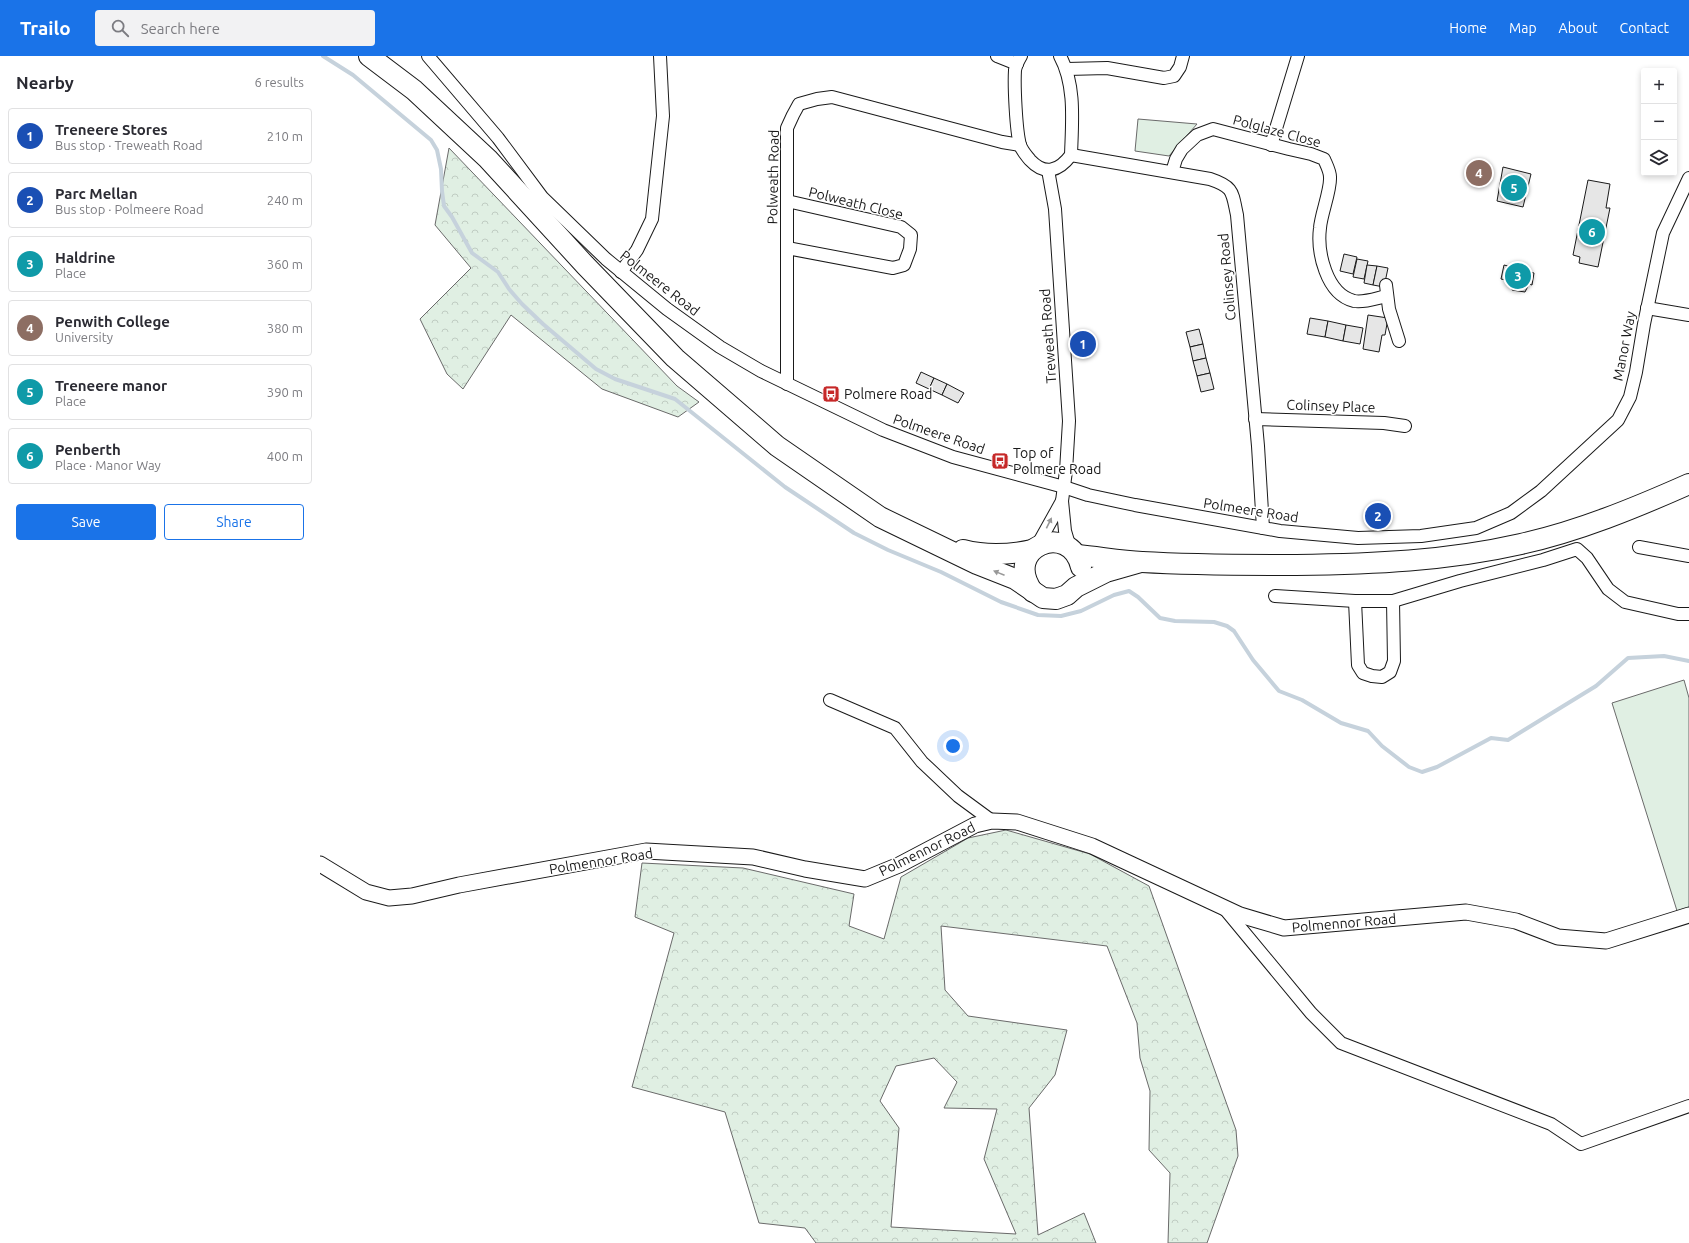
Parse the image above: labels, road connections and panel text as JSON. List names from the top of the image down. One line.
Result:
{"streets":{"street":["Polglaze Close","Polweath Road","Polweath Close","Colinsey Road","Polmeere Road","Treweath Road","Manor Way","Colinsey Place","Polmennor Road"]},"crossings":[["Polglaze Close","Colinsey Road"],["Polweath Road","Polweath Close"],["Polweath Road","Polmeere Road"],["Colinsey Road","Polmeere Road"],["Colinsey Road","Colinsey Place"],["Polmeere Road","Treweath Road"],["Polmeere Road","Manor Way"]],"places":{"bus stop":["Polmere Road","Top of Polmere Road"]},"page":{"header":"Trailo","search":"Search here","nav":["Home","Map","About","Contact"],"heading":["Nearby","6 results"],"map_buttons":["+","−"],"list":[{"mark":"1","name":"Treneere Stores","note":"Bus stop · Treweath Road","value":"210 m"},{"mark":"2","name":"Parc Mellan","note":"Bus stop · Polmeere Road","value":"240 m"},{"mark":"3","name":"Haldrine","note":"Place","value":"360 m"},{"mark":"4","name":"Penwith College","note":"University","value":"380 m"},{"mark":"5","name":"Treneere manor","note":"Place","value":"390 m"},{"mark":"6","name":"Penberth","note":"Place · Manor Way","value":"400 m"}],"pins":["4","5","6","3","1","2"],"buttons":["Save","Share"]}}
